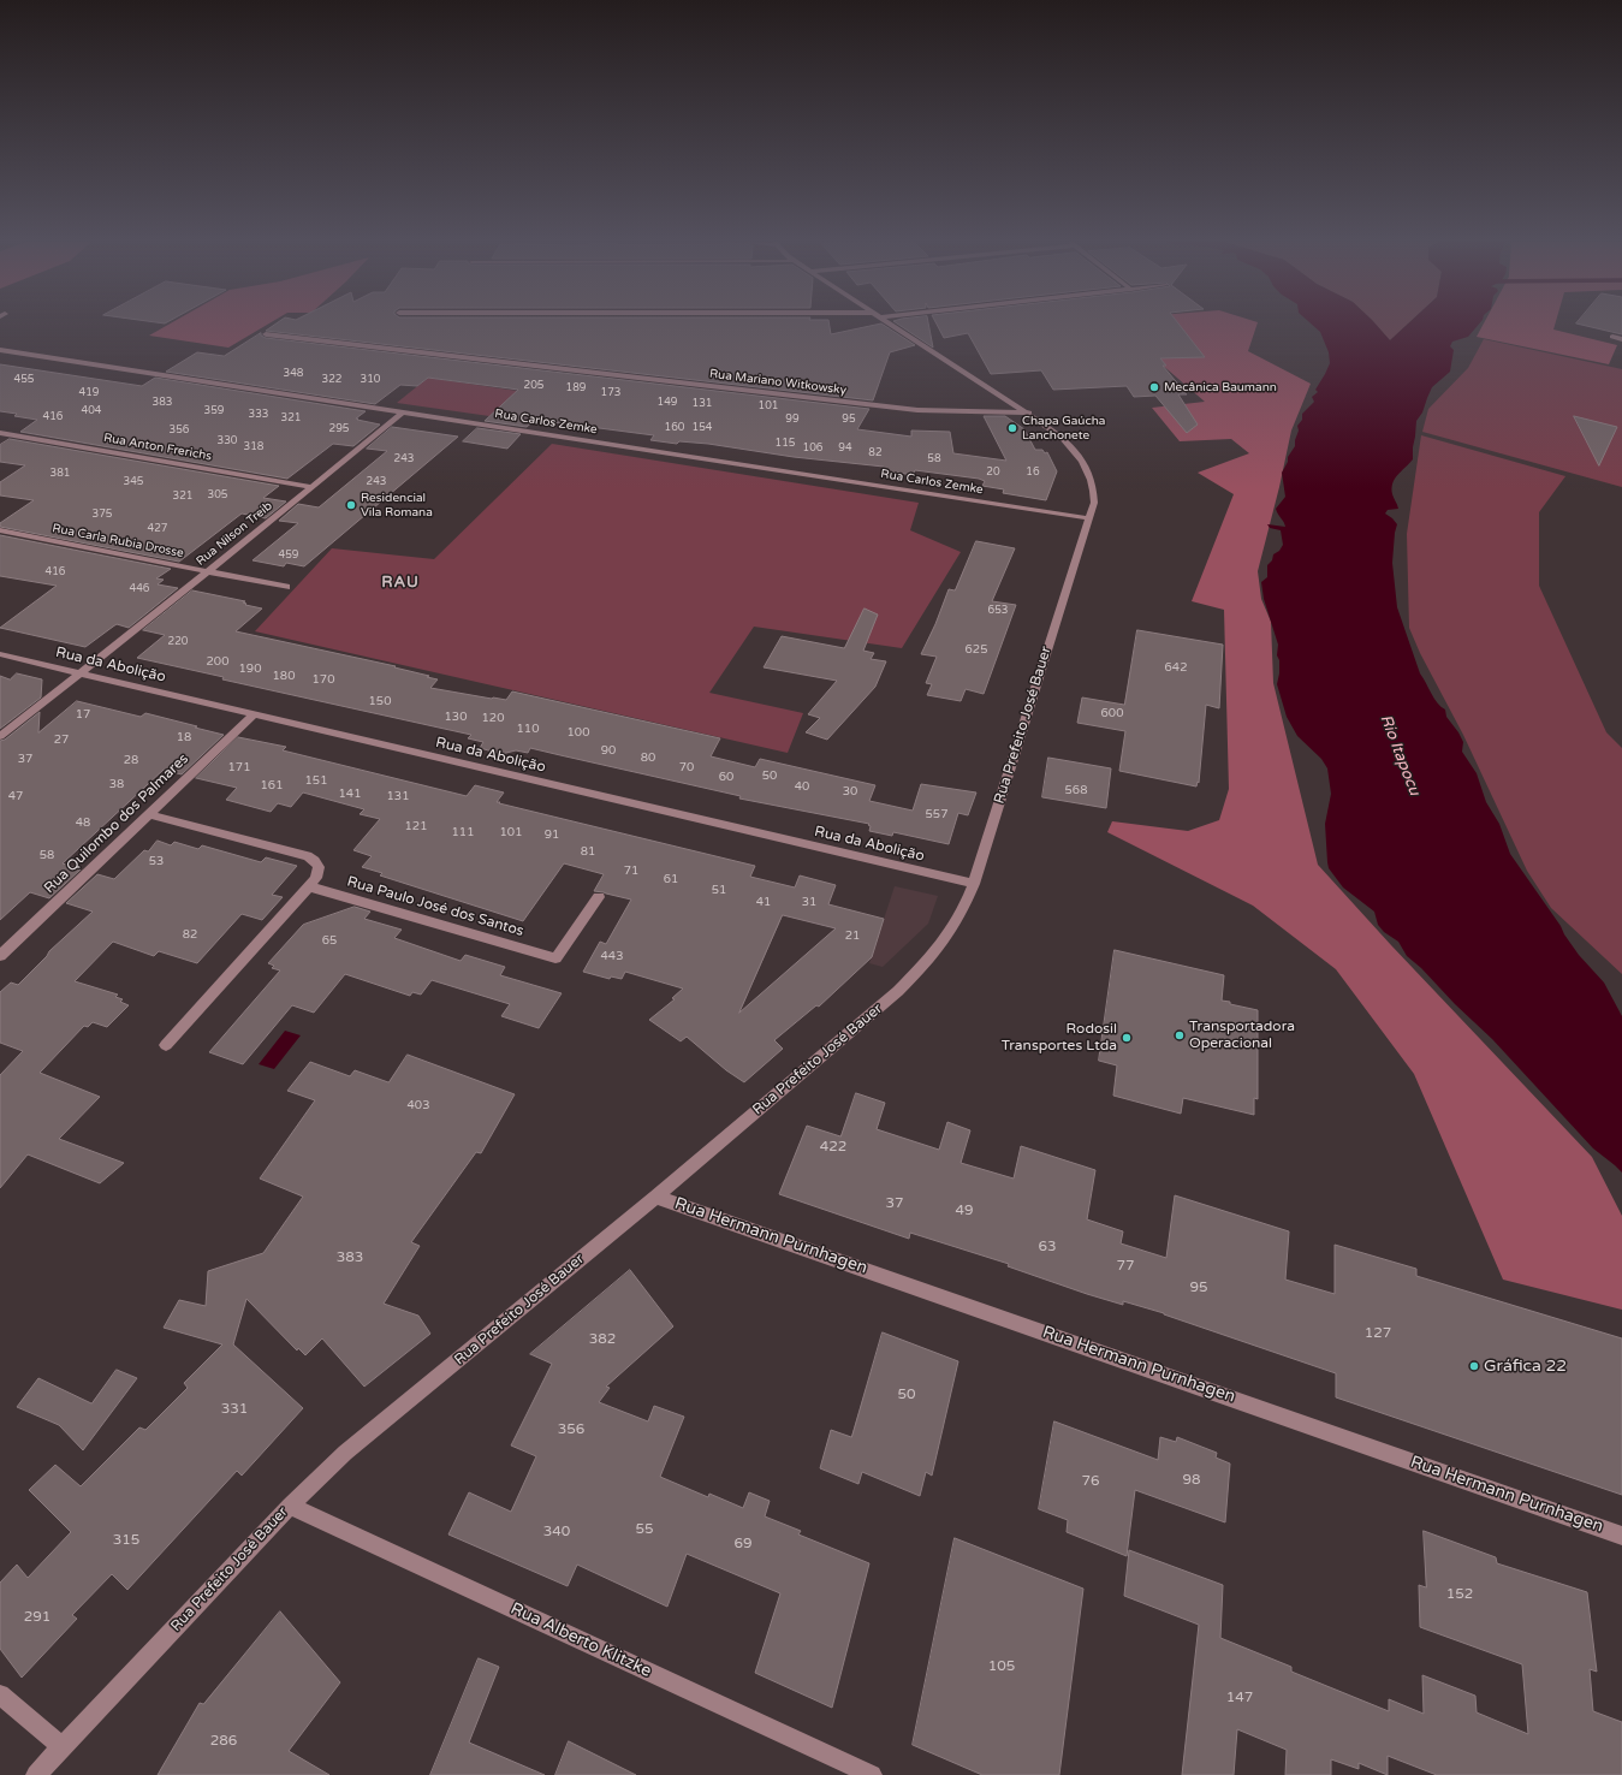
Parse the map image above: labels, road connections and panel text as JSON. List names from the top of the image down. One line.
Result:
{"streets":{"street":["Rua Mariano Witkowsky","Rua Carlos Zemke","Rua Anton Frerichs","Rua Nilson Treib","Rua Carla Rubia Drosse","Rua da Abolição","Rua Prefeito José Bauer","Rua Quilombo dos Palmares","Rua Paulo José dos Santos","Rua Hermann Purnhagen","Rua Alberto Klitzke"]},"crossings":[["Rua Mariano Witkowsky","Rua Prefeito José Bauer"],["Rua Carlos Zemke","Rua Nilson Treib"],["Rua Carlos Zemke","Rua Prefeito José Bauer"],["Rua Anton Frerichs","Rua Nilson Treib"],["Rua Nilson Treib","Rua Carla Rubia Drosse"],["Rua Nilson Treib","Rua da Abolição"],["Rua da Abolição","Rua Prefeito José Bauer"],["Rua da Abolição","Rua Quilombo dos Palmares"],["Rua Prefeito José Bauer","Rua Hermann Purnhagen"],["Rua Prefeito José Bauer","Rua Alberto Klitzke"]],"districts":["RAU"],"water":["Rio Itapocu"],"places":["Mecânica Baumann","Chapa Gaúcha Lanchonete","Residencial Vila Romana","Transportadora Operacional","Rodosil Transportes Ltda","Gráfica 22"],"house_numbers":["348","455","322","310","205","189","419","173","383","149","131","101","404","359","333","416","321","99","95","160","154","295","356","330","115","318","106","94","82","243","58","20","16","381","345","243","305","321","375","427","459","416","446","653","220","625","200","642","190","180","170","150","600","17","130","120","110","100","18","27","90","80","37","28","171","70","50","60","151","38","161","40","568","30","141","47","131","557","48","121","111","101","91","81","58","53","71","61","51","41","31","82","21","65","443","403","422","37","49","63","383","77","95","127","382","50","331","356","98","76","55","340","315","69","152","291","105","147","286"]}
